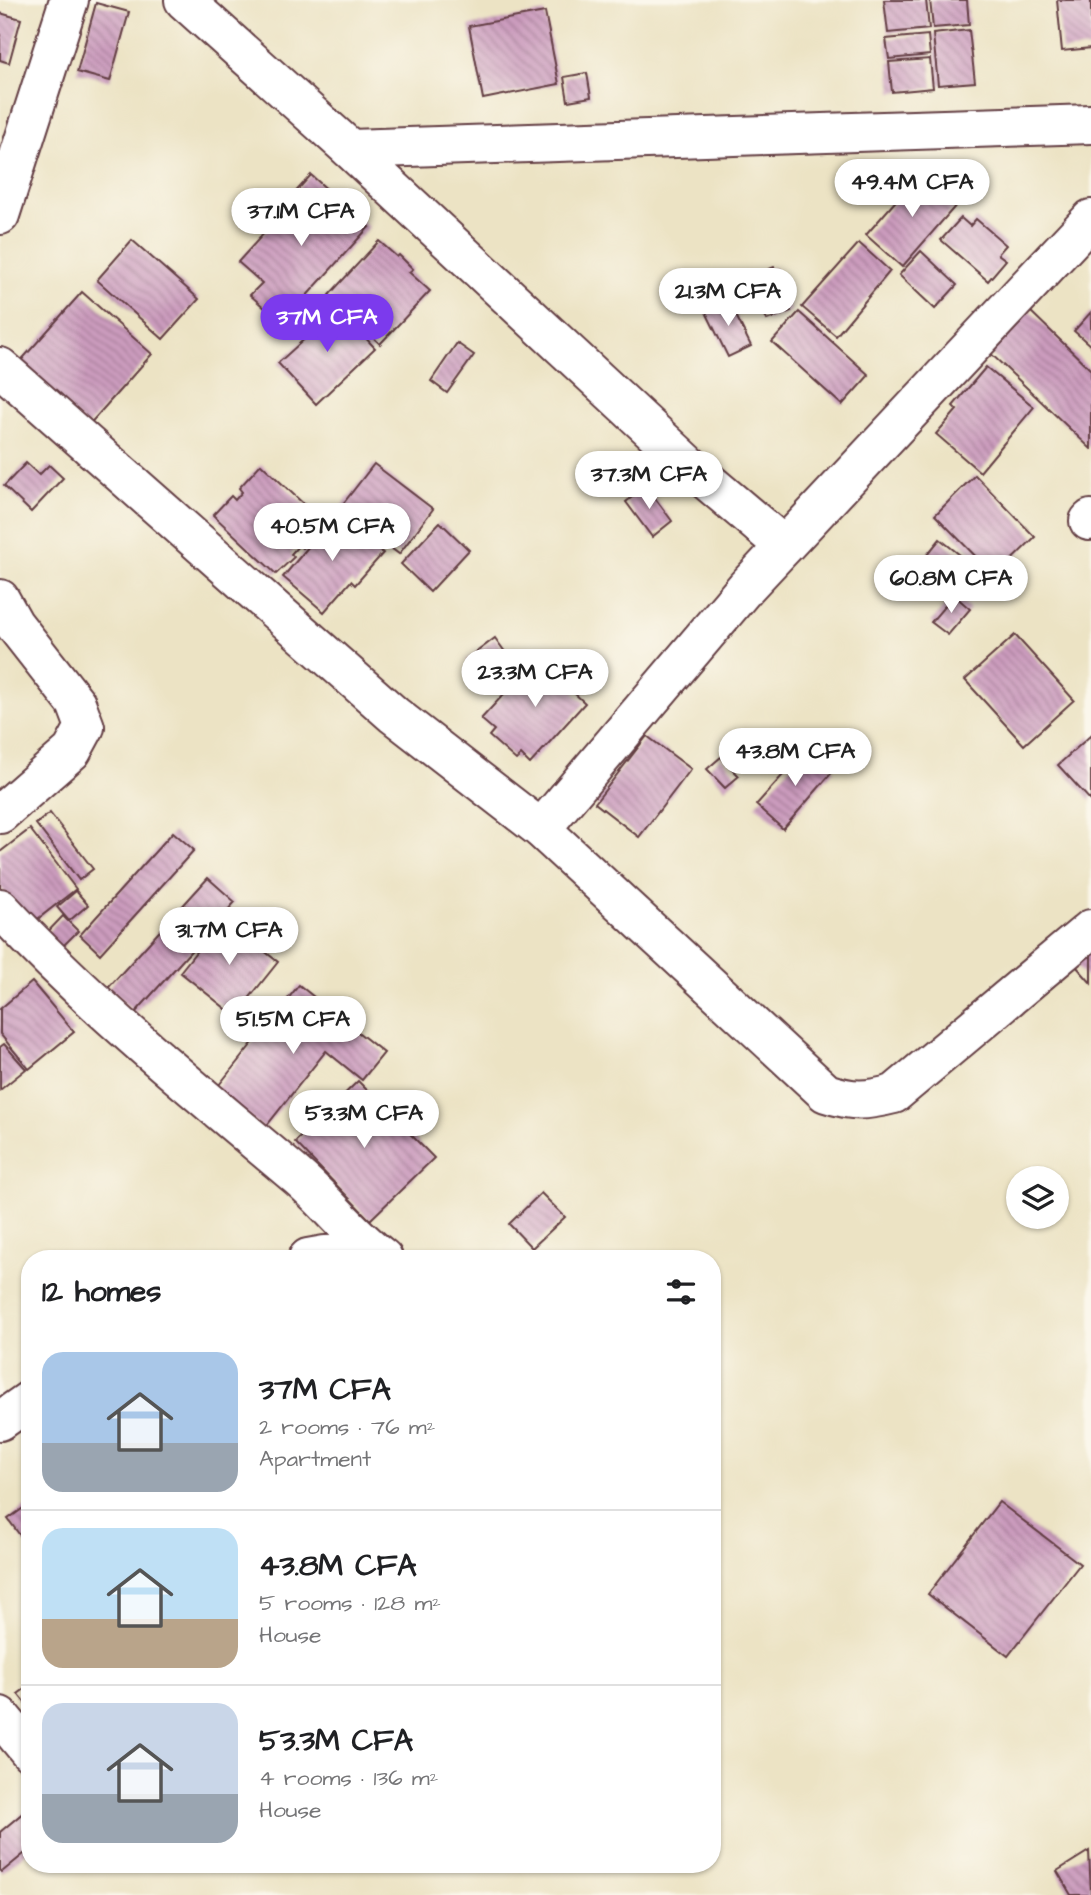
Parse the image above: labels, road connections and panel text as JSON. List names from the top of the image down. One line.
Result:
{"page":{"price":["49.4M CFA","37.1M CFA","21.3M CFA","37M CFA","37.3M CFA","40.5M CFA","60.8M CFA","23.3M CFA","43.8M CFA","31.7M CFA","51.5M CFA","53.3M CFA"],"heading":"12 homes","list":[{"name":"37M CFA","note":"2 rooms · 76 m² · Apartment"},{"name":"43.8M CFA","note":"5 rooms · 128 m² · House"},{"name":"53.3M CFA","note":"4 rooms · 136 m² · House"}]}}
